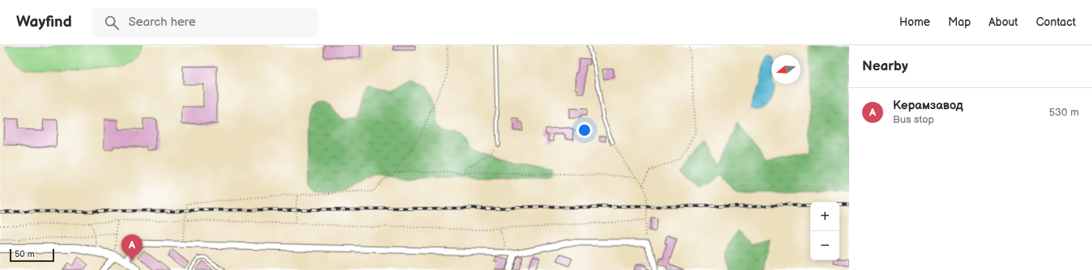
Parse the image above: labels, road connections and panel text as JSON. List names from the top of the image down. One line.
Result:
{"scale_bar":"50 m","north":"left","page":{"header":"Wayfind","search":"Search here","nav":["Home","Map","About","Contact"],"heading":"Nearby","list":[{"mark":"A","name":"Керамзавод","note":"Bus stop","value":"530 m"}],"map_buttons":["+","−"],"pins":"A","scale":"50 m"}}
